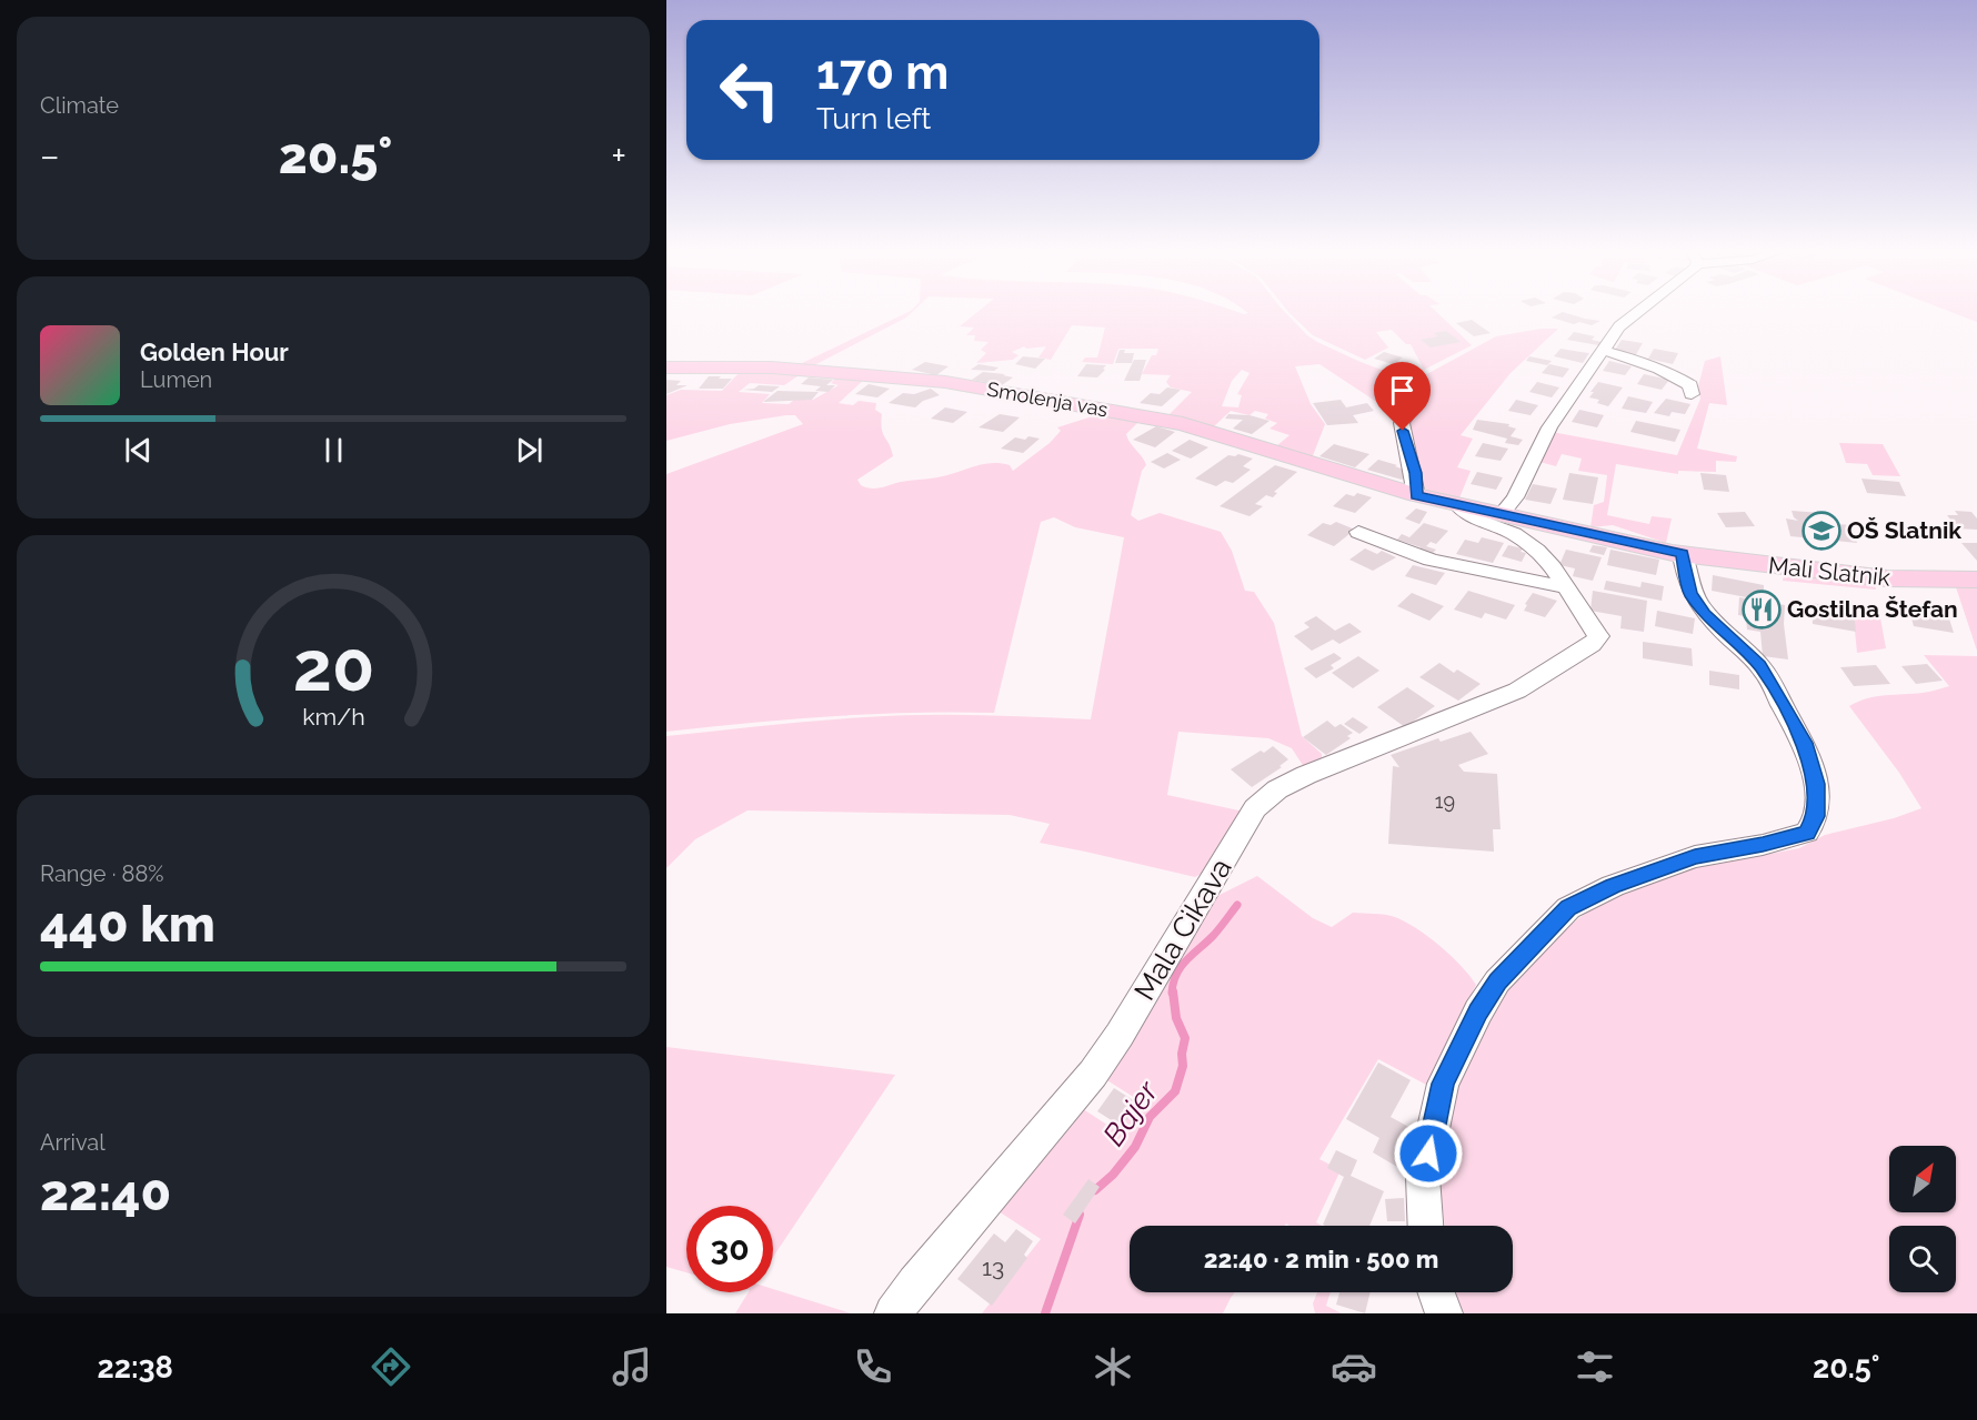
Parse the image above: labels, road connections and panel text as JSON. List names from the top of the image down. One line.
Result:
{"streets":{"main road":["Smolenja vas","Mali Slatnik"],"street":["Mala Cikava"]},"crossings":[["Smolenja vas","Mali Slatnik"],["Smolenja vas","Mala Cikava"]],"water":["Bajer"],"places":{"school or university":["OŠ Slatnik"],"restaurant":["Gostilna Štefan"]},"house_numbers":["19","13"],"north":"top right","page":{"tile":["Climate",["Range · 88%","440 km"],["Arrival","22:40"]],"turn":["170 m","Turn left"],"heat":["−","20.5°","+"],"song":["Golden Hour","Lumen"],"limit":"30","trip":"22:40 · 2 min · 500 m","tabs":["22:38","20.5°"],"gauge":["20","km/h"]}}
